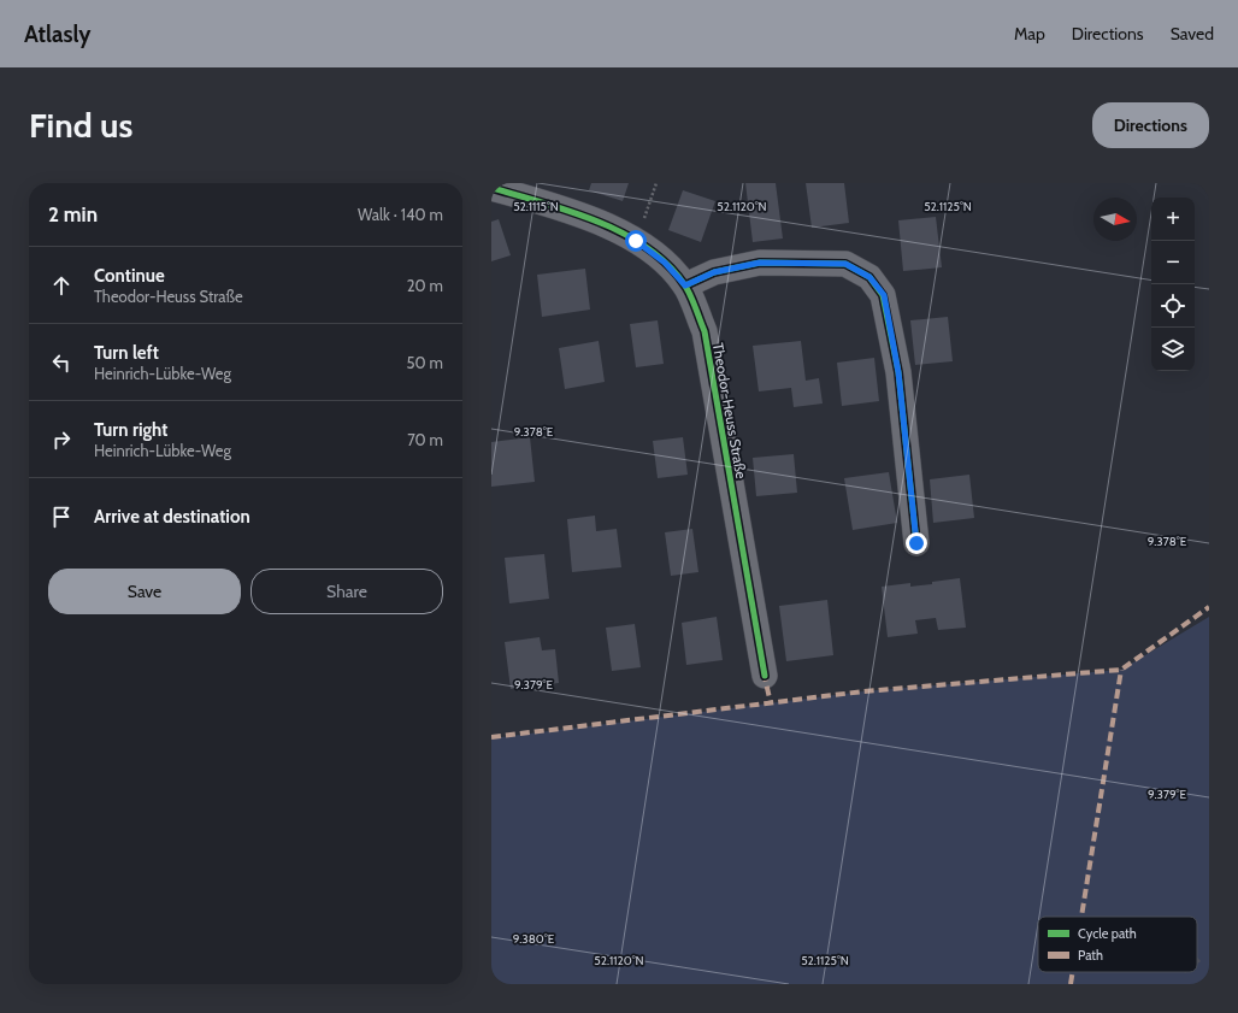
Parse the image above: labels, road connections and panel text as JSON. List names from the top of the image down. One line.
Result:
{"streets":{"street":["Theodor-Heuss Straße"]},"legend":["Cycle path","Path"],"north":"right","page":{"header":"Atlasly","nav":["Map","Directions","Saved"],"buttons":["Directions",["Save","Share"]],"title":"Find us","heading":["2 min","Walk · 140 m"],"map_buttons":["+","−"],"list":[["Continue","Theodor-Heuss Straße","20 m"],["Turn left","Heinrich-Lübke-Weg","50 m"],["Turn right","Heinrich-Lübke-Weg","70 m"],"Arrive at destination"]},"coordinates":["52.1115°N","52.1120°N","52.1125°N","9.378°E","9.379°E","9.380°E"]}
